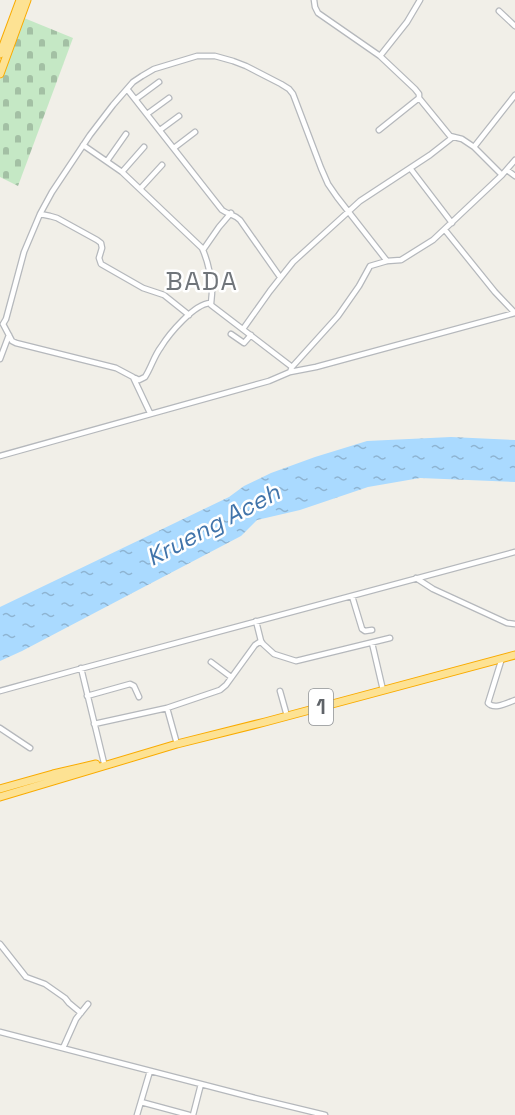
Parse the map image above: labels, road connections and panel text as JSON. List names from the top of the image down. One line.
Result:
{"streets":{"highway":["1"]},"districts":["BADA"],"water":["Krueng Aceh"]}
